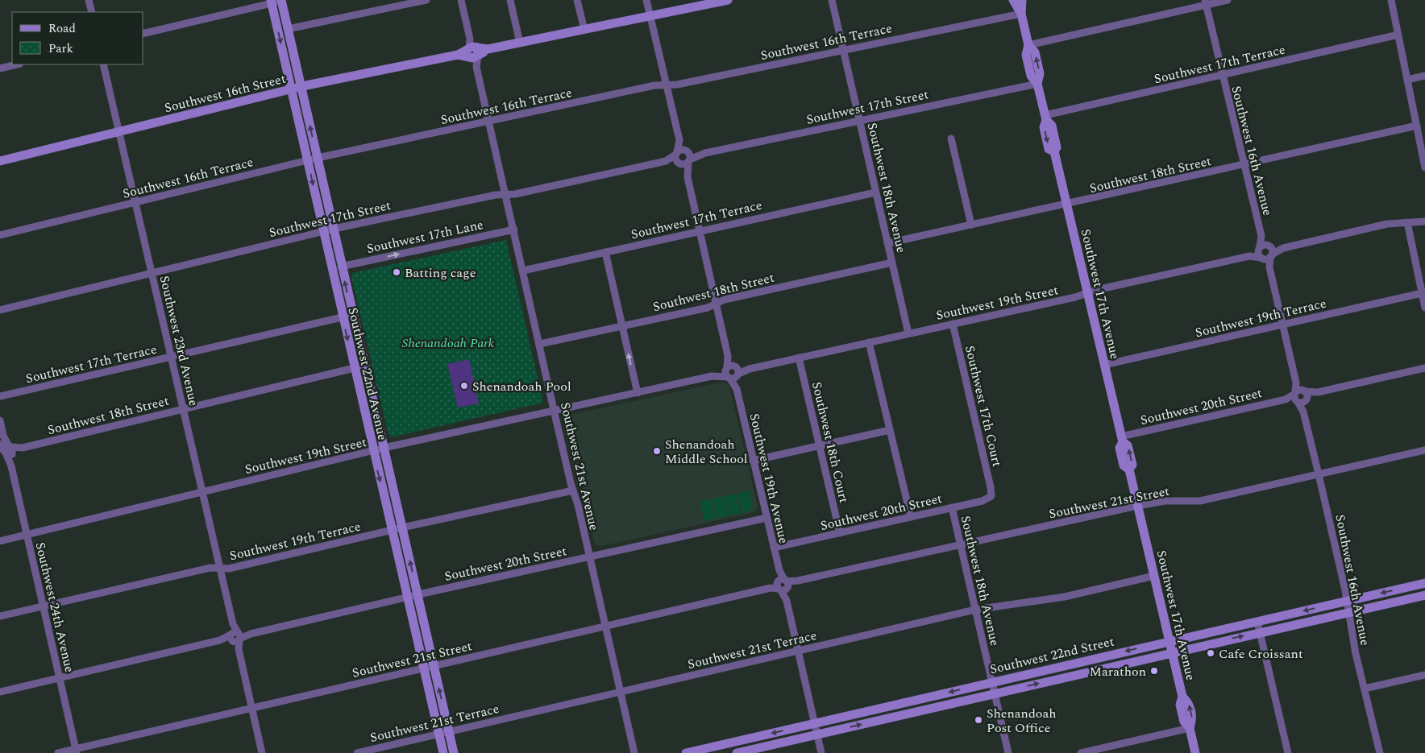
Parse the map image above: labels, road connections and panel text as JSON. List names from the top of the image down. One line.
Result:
{"streets":{"main road":["Southwest 16th Street","Southwest 17th Avenue","Southwest 22nd Avenue","Southwest 22nd Street"],"street":["Southwest 16th Terrace","Southwest 17th Terrace","Southwest 17th Street","Southwest 16th Avenue","Southwest 18th Street","Southwest 18th Avenue","Southwest 17th Lane","Southwest 19th Street","Southwest 19th Terrace","Southwest 23rd Avenue","Southwest 17th Court","Southwest 20th Street","Southwest 18th Court","Southwest 21st Avenue","Southwest 19th Avenue","Southwest 21st Street","Southwest 24th Avenue","Southwest 21st Terrace"]},"crossings":[["Southwest 16th Terrace","Southwest 18th Avenue"],["Southwest 16th Terrace","Southwest 17th Avenue"],["Southwest 16th Terrace","Southwest 23rd Avenue"],["Southwest 16th Terrace","Southwest 22nd Avenue"],["Southwest 16th Terrace","Southwest 21st Avenue"],["Southwest 17th Terrace","Southwest 16th Avenue"],["Southwest 17th Terrace","Southwest 18th Avenue"],["Southwest 17th Terrace","Southwest 17th Avenue"],["Southwest 17th Terrace","Southwest 23rd Avenue"],["Southwest 17th Terrace","Southwest 22nd Avenue"],["Southwest 17th Terrace","Southwest 21st Avenue"],["Southwest 17th Terrace","Southwest 19th Avenue"],["Southwest 16th Street","Southwest 23rd Avenue"],["Southwest 16th Street","Southwest 22nd Avenue"],["Southwest 16th Street","Southwest 21st Avenue"],["Southwest 17th Street","Southwest 18th Avenue"],["Southwest 17th Street","Southwest 17th Avenue"],["Southwest 17th Street","Southwest 23rd Avenue"],["Southwest 17th Street","Southwest 22nd Avenue"],["Southwest 17th Street","Southwest 21st Avenue"],["Southwest 17th Street","Southwest 19th Avenue"],["Southwest 16th Avenue","Southwest 18th Street"],["Southwest 16th Avenue","Southwest 19th Street"],["Southwest 16th Avenue","Southwest 20th Street"],["Southwest 16th Avenue","Southwest 21st Street"],["Southwest 16th Avenue","Southwest 22nd Street"],["Southwest 18th Street","Southwest 18th Avenue"],["Southwest 18th Street","Southwest 17th Avenue"],["Southwest 18th Street","Southwest 23rd Avenue"],["Southwest 18th Street","Southwest 22nd Avenue"],["Southwest 18th Street","Southwest 21st Avenue"],["Southwest 18th Street","Southwest 19th Avenue"],["Southwest 18th Street","Southwest 24th Avenue"],["Southwest 18th Avenue","Southwest 19th Street"],["Southwest 18th Avenue","Southwest 20th Street"],["Southwest 18th Avenue","Southwest 21st Street"],["Southwest 18th Avenue","Southwest 21st Terrace"],["Southwest 18th Avenue","Southwest 22nd Street"],["Southwest 17th Lane","Southwest 22nd Avenue"],["Southwest 17th Lane","Southwest 21st Avenue"],["Southwest 17th Avenue","Southwest 19th Street"],["Southwest 17th Avenue","Southwest 19th Terrace"],["Southwest 17th Avenue","Southwest 20th Street"],["Southwest 17th Avenue","Southwest 21st Street"],["Southwest 17th Avenue","Southwest 21st Terrace"],["Southwest 17th Avenue","Southwest 22nd Street"],["Southwest 19th Street","Southwest 23rd Avenue"],["Southwest 19th Street","Southwest 22nd Avenue"],["Southwest 19th Street","Southwest 17th Court"],["Southwest 19th Street","Southwest 18th Court"],["Southwest 19th Street","Southwest 21st Avenue"],["Southwest 19th Street","Southwest 19th Avenue"],["Southwest 19th Street","Southwest 24th Avenue"],["Southwest 19th Terrace","Southwest 23rd Avenue"],["Southwest 19th Terrace","Southwest 22nd Avenue"],["Southwest 19th Terrace","Southwest 21st Avenue"],["Southwest 19th Terrace","Southwest 24th Avenue"],["Southwest 23rd Avenue","Southwest 20th Street"],["Southwest 23rd Avenue","Southwest 21st Street"],["Southwest 22nd Avenue","Southwest 20th Street"],["Southwest 22nd Avenue","Southwest 21st Street"],["Southwest 22nd Avenue","Southwest 21st Terrace"],["Southwest 17th Court","Southwest 20th Street"],["Southwest 20th Street","Southwest 18th Court"],["Southwest 20th Street","Southwest 21st Avenue"],["Southwest 20th Street","Southwest 19th Avenue"],["Southwest 20th Street","Southwest 24th Avenue"],["Southwest 21st Avenue","Southwest 21st Street"],["Southwest 21st Avenue","Southwest 21st Terrace"],["Southwest 19th Avenue","Southwest 21st Street"],["Southwest 19th Avenue","Southwest 21st Terrace"],["Southwest 19th Avenue","Southwest 22nd Street"],["Southwest 21st Street","Southwest 24th Avenue"]],"one_way":["Southwest 17th Lane"],"parks":["Shenandoah Park"],"places":["Batting cage","Shenandoah Pool","Shenandoah Middle School","Cafe Croissant","Marathon","Shenandoah Post Office"],"legend":["Road","Park"]}
